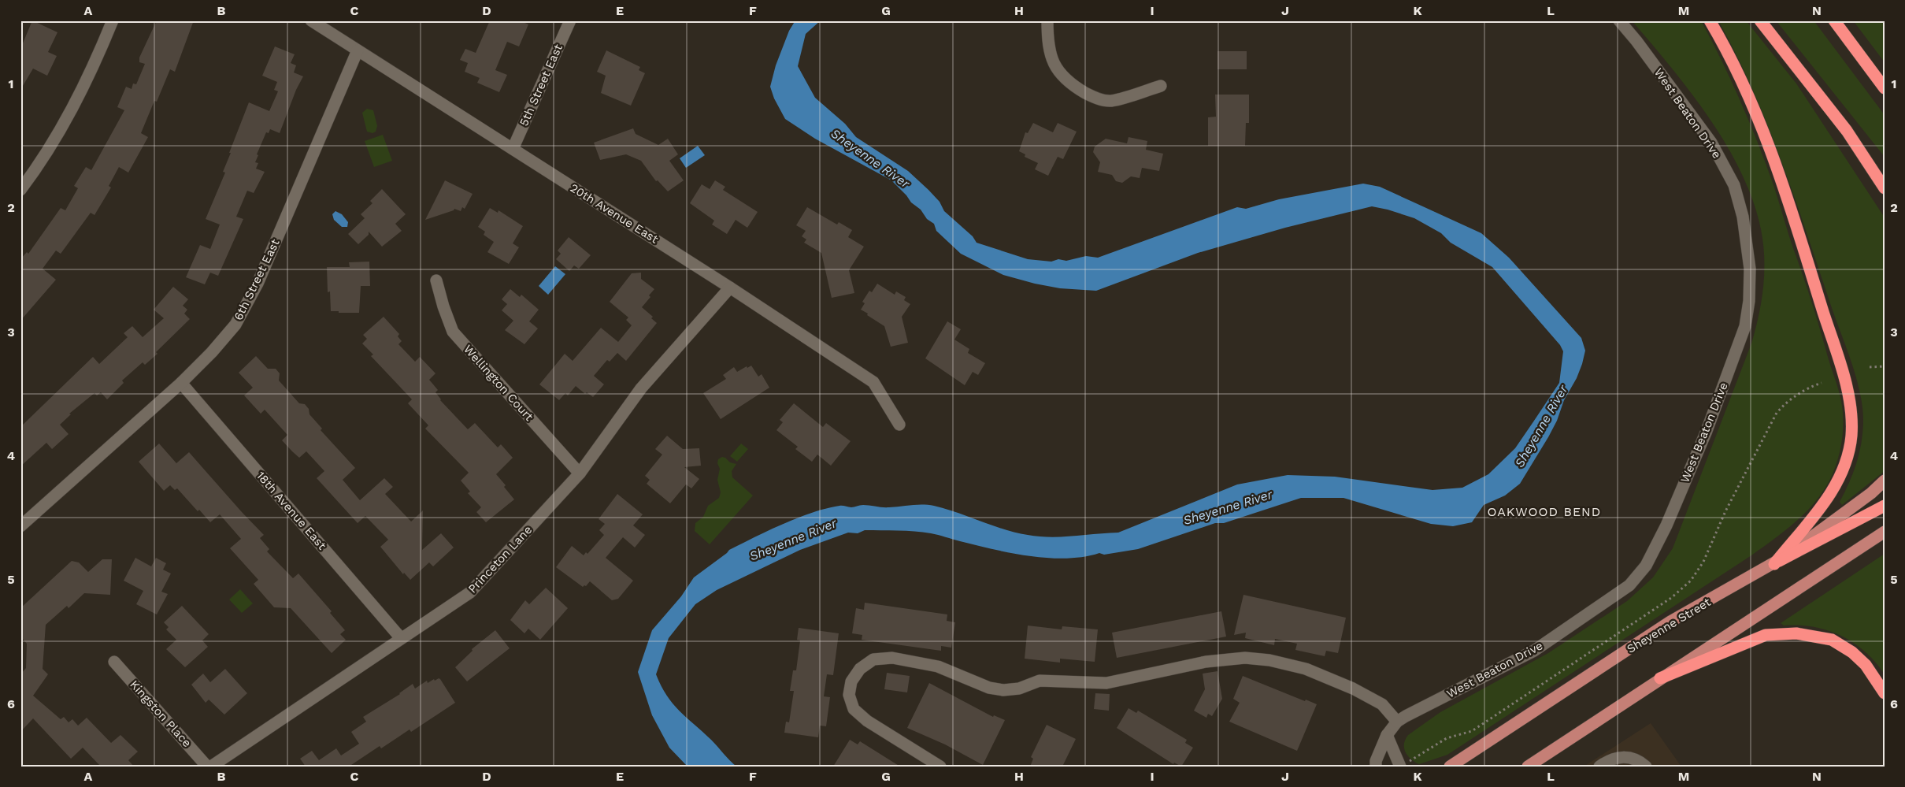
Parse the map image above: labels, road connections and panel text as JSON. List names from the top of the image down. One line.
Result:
{"streets":{"main road":["Sheyenne Street"],"street":["5th Street East","West Beaton Drive","20th Avenue East","6th Street East","Wellington Court","18th Avenue East","Princeton Lane","Kingston Place"]},"crossings":[["5th Street East","20th Avenue East"],["20th Avenue East","6th Street East"],["20th Avenue East","Princeton Lane"],["6th Street East","18th Avenue East"],["Wellington Court","Princeton Lane"],["18th Avenue East","Princeton Lane"]],"districts":["OAKWOOD BEND"],"water":["Sheyenne River"],"grid":{"columns":["A","B","C","D","E","F","G","H","I","J","K","L","M","N"],"rows":["1","2","3","4","5","6"]}}
